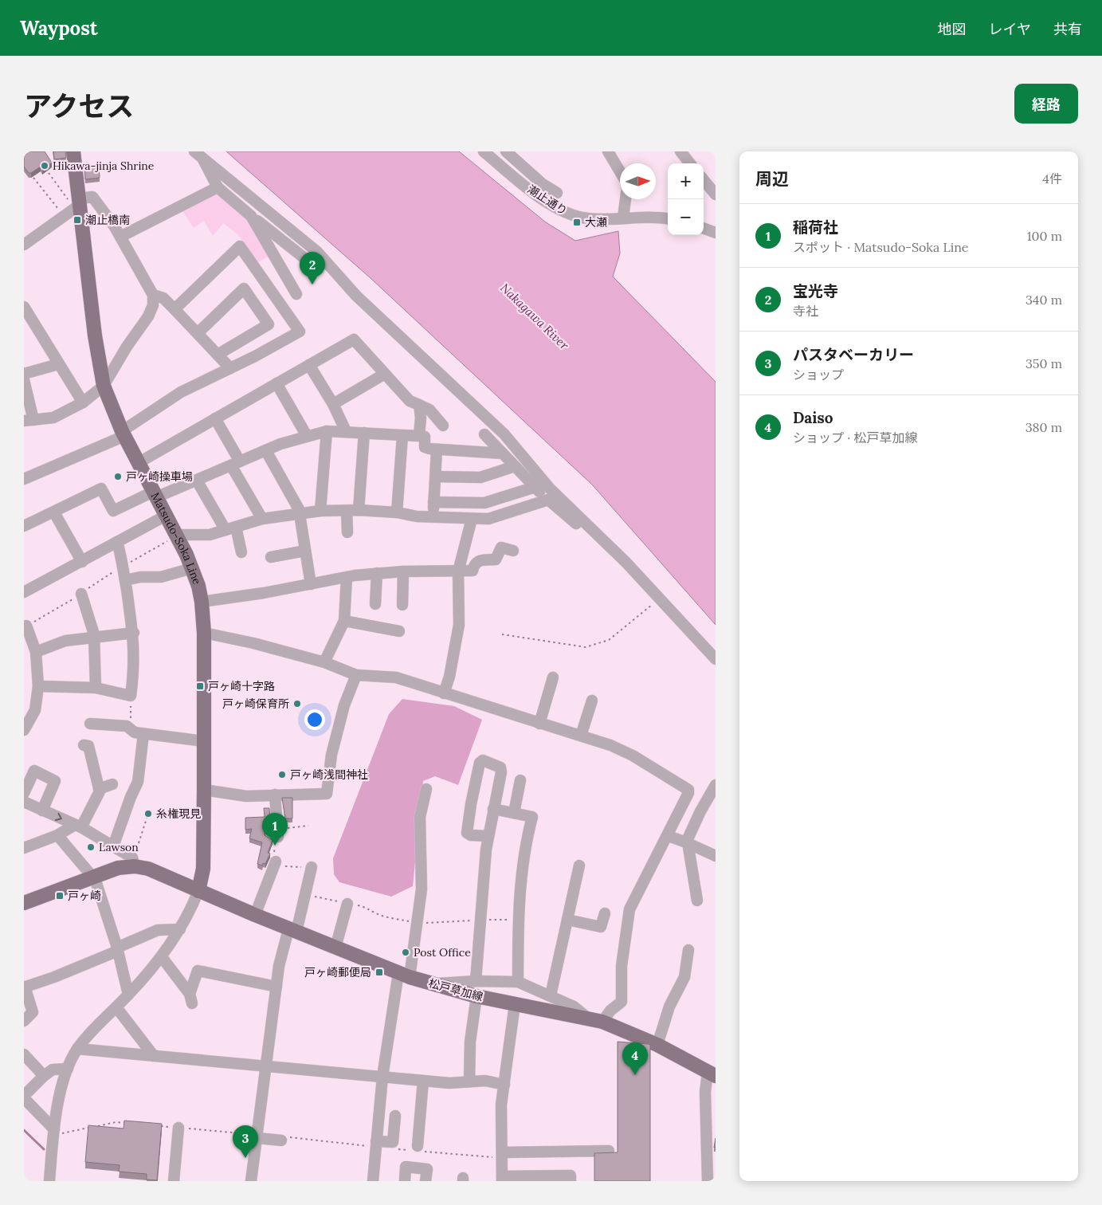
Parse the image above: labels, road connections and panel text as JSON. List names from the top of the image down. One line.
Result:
{"streets":{"main road":["Matsudo-Soka Line","松戸草加線"],"street":["潮止通り"]},"crossings":[["Matsudo-Soka Line","松戸草加線"]],"water":["Nakagawa River"],"places":{"other":["Hikawa-jinja Shrine","戸ヶ崎操車場","戸ヶ崎保育所","戸ヶ崎浅間神社","糸権現見","Lawson","Post Office"],"transit":["潮止橋南","大瀬","戸ヶ崎十字路","戸ヶ崎","戸ヶ崎郵便局"]},"north":"right","page":{"header":"Waypost","nav":["地図","レイヤ","共有"],"title":"アクセス","buttons":"経路","heading":["周辺","4件"],"map_buttons":["+","−"],"list":[{"mark":"1","name":"稲荷社","note":"スポット · Matsudo-Soka Line","value":"100 m"},{"mark":"2","name":"宝光寺","note":"寺社","value":"340 m"},{"mark":"3","name":"パスタベーカリー","note":"ショップ","value":"350 m"},{"mark":"4","name":"Daiso","note":"ショップ · 松戸草加線","value":"380 m"}],"pins":["2","1","4","3"]}}
